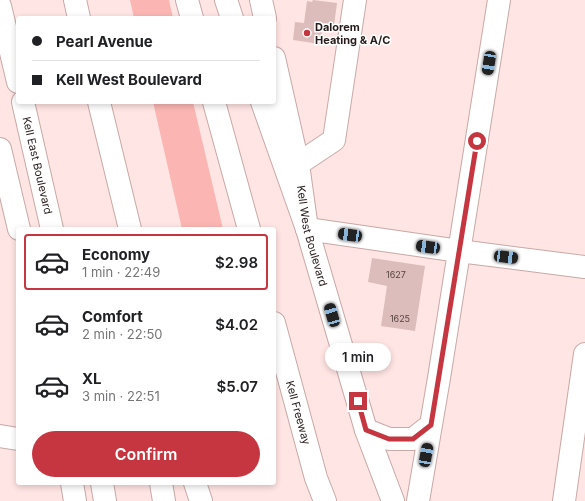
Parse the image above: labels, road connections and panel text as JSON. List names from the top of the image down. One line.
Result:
{"streets":{"main road":["Kell East Boulevard","Kell West Boulevard","Kell Freeway"]},"places":["Dalorem Heating & A/C"],"house_numbers":["1627","1625"],"page":{"banner":["Pearl Avenue","Kell West Boulevard"],"list":[{"name":"Economy","note":"1 min · 22:49","value":"$2.98"},{"name":"Comfort","note":"2 min · 22:50","value":"$4.02"},{"name":"XL","note":"3 min · 22:51","value":"$5.07"}],"bubble":"1 min","buttons":"Confirm"}}
